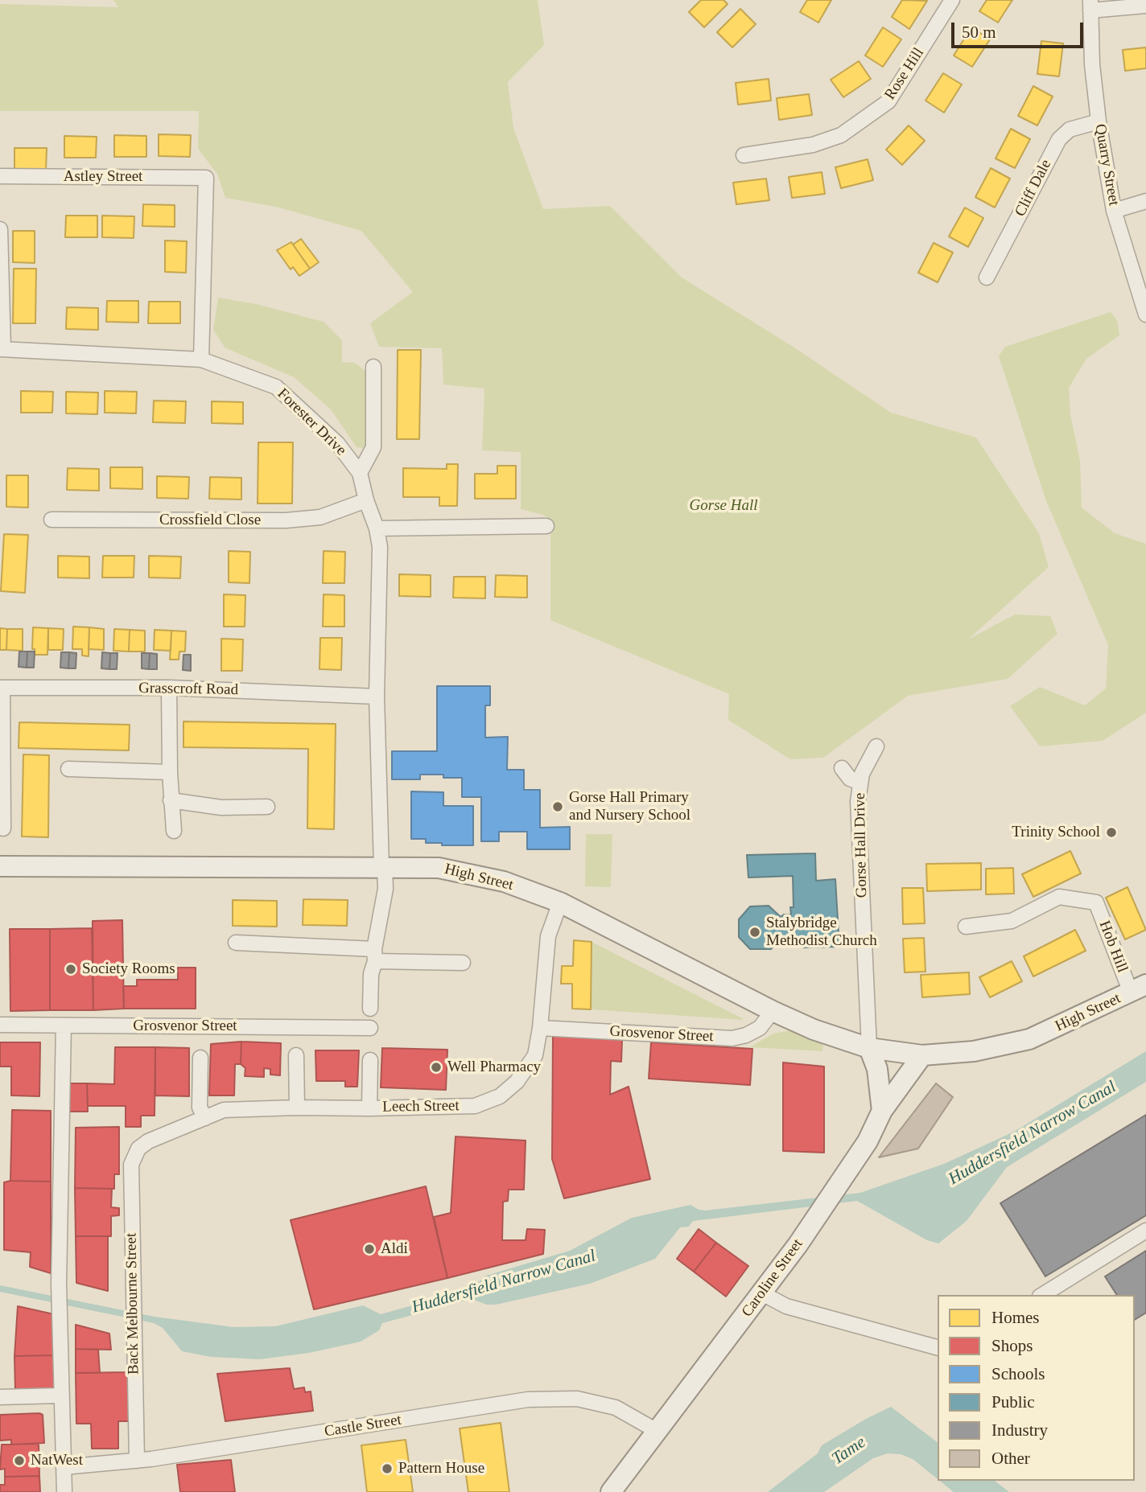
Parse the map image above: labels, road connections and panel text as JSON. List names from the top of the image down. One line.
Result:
{"streets":{"main road":["High Street","Caroline Street"],"street":["Rose Hill","Quarry Street","Astley Street","Cliff Dale","Forester Drive","Crossfield Close","Grasscroft Road","Gorse Hall Drive","Hob Hill","Grosvenor Street","Leech Street","Back Melbourne Street","Castle Street"]},"crossings":[["Quarry Street","Cliff Dale"],["Astley Street","Forester Drive"],["Forester Drive","Crossfield Close"],["Forester Drive","Grasscroft Road"],["Forester Drive","High Street"],["Gorse Hall Drive","High Street"],["High Street","Hob Hill"],["High Street","Grosvenor Street"],["High Street","Leech Street"],["High Street","Caroline Street"],["Grosvenor Street","Leech Street"],["Leech Street","Back Melbourne Street"],["Caroline Street","Castle Street"],["Back Melbourne Street","Castle Street"]],"water":["Huddersfield Narrow Canal","Tame"],"parks":["Gorse Hall"],"places":["Gorse Hall Primary and Nursery School","Trinity School","Stalybridge Methodist Church","Society Rooms","Well Pharmacy","Aldi","NatWest","Pattern House"],"legend":["Homes","Shops","Schools","Public","Industry","Other"],"scale_bar":"50 m"}
